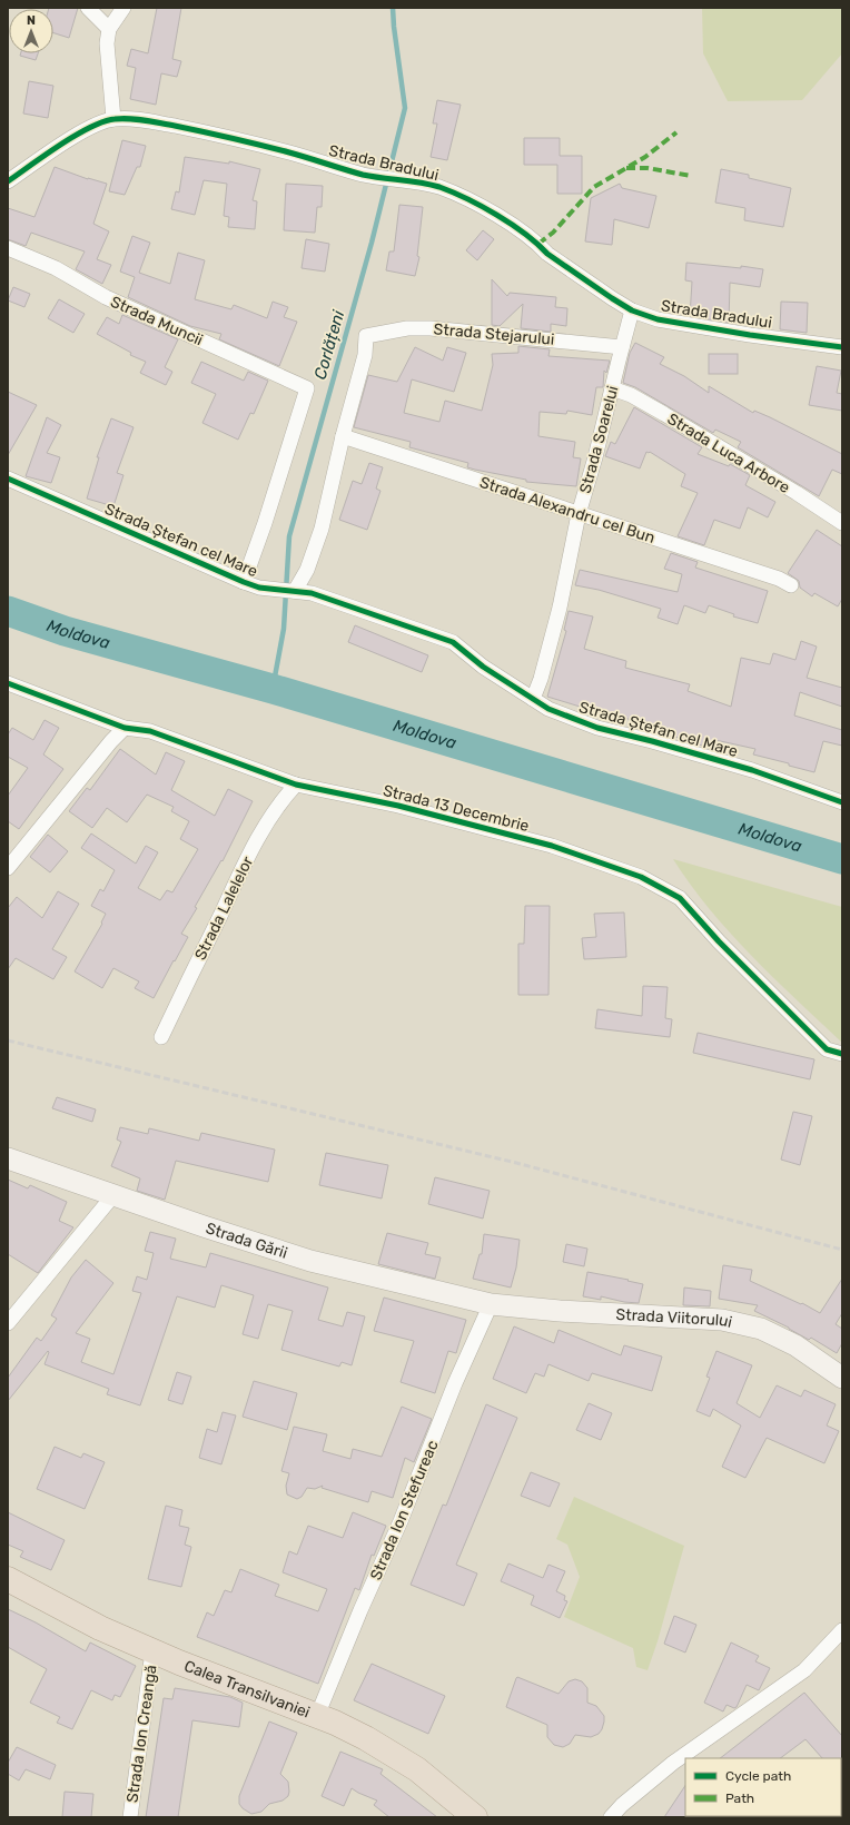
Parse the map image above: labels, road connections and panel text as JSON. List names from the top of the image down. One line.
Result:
{"streets":{"highway":["Calea Transilvaniei"],"street":["Strada Bradului","Strada Muncii","Strada Stejarului","Strada Soarelui","Strada Luca Arbore","Strada Alexandru cel Bun","Strada Ștefan cel Mare","Strada 13 Decembrie","Strada Lalelelor","Strada Gării","Strada Viitorului","Strada Ion Stefureac","Strada Ion Creangă"]},"crossings":[["Strada Bradului","Strada Soarelui"],["Strada Muncii","Strada Ștefan cel Mare"],["Strada Stejarului","Strada Soarelui"],["Strada Stejarului","Strada Alexandru cel Bun"],["Strada Soarelui","Strada Luca Arbore"],["Strada Soarelui","Strada Alexandru cel Bun"],["Strada Soarelui","Strada Ștefan cel Mare"],["Strada 13 Decembrie","Strada Lalelelor"],["Strada Gării","Strada Viitorului"],["Strada Gării","Strada Ion Stefureac"],["Strada Viitorului","Strada Ion Stefureac"],["Strada Ion Stefureac","Calea Transilvaniei"],["Calea Transilvaniei","Strada Ion Creangă"]],"water":["Corlățeni","Moldova"],"legend":["Cycle path","Path"],"north":"top"}
